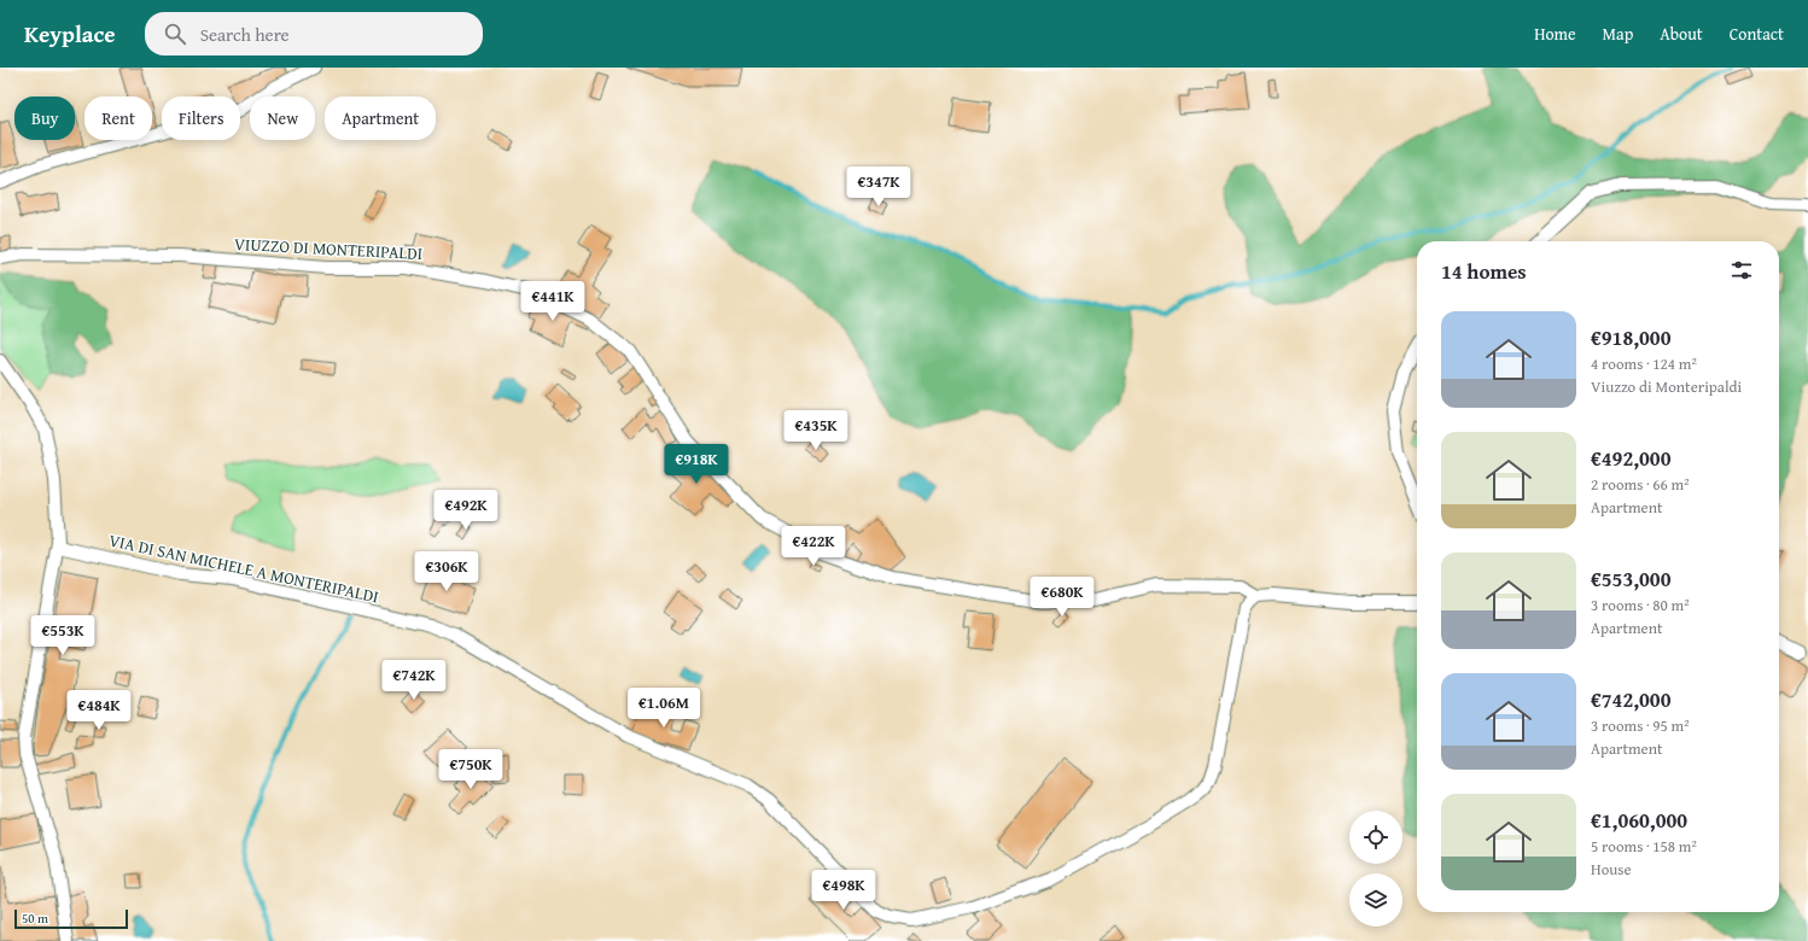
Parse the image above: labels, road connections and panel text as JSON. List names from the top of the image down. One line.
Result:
{"streets":{"street":["VIUZZO DI MONTERIPALDI","VIA DI SAN MICHELE A MONTERIPALDI"]},"crossings":[["VIUZZO DI MONTERIPALDI","VIA DI SAN MICHELE A MONTERIPALDI"]],"scale_bar":"50 m","page":{"header":"Keyplace","search":"Search here","nav":["Home","Map","About","Contact"],"chip":["Buy","Rent","Filters","New","Apartment"],"price":["€347K","€441K","€435K","€918K","€492K","€422K","€306K","€680K","€553K","€742K","€1.06M","€484K","€750K","€498K"],"heading":"14 homes","list":[{"name":"€918,000","note":"4 rooms · 124 m² · Viuzzo di Monteripaldi"},{"name":"€492,000","note":"2 rooms · 66 m² · Apartment"},{"name":"€553,000","note":"3 rooms · 80 m² · Apartment"},{"name":"€742,000","note":"3 rooms · 95 m² · Apartment"},{"name":"€1,060,000","note":"5 rooms · 158 m² · House"}],"scale":"50 m"}}
